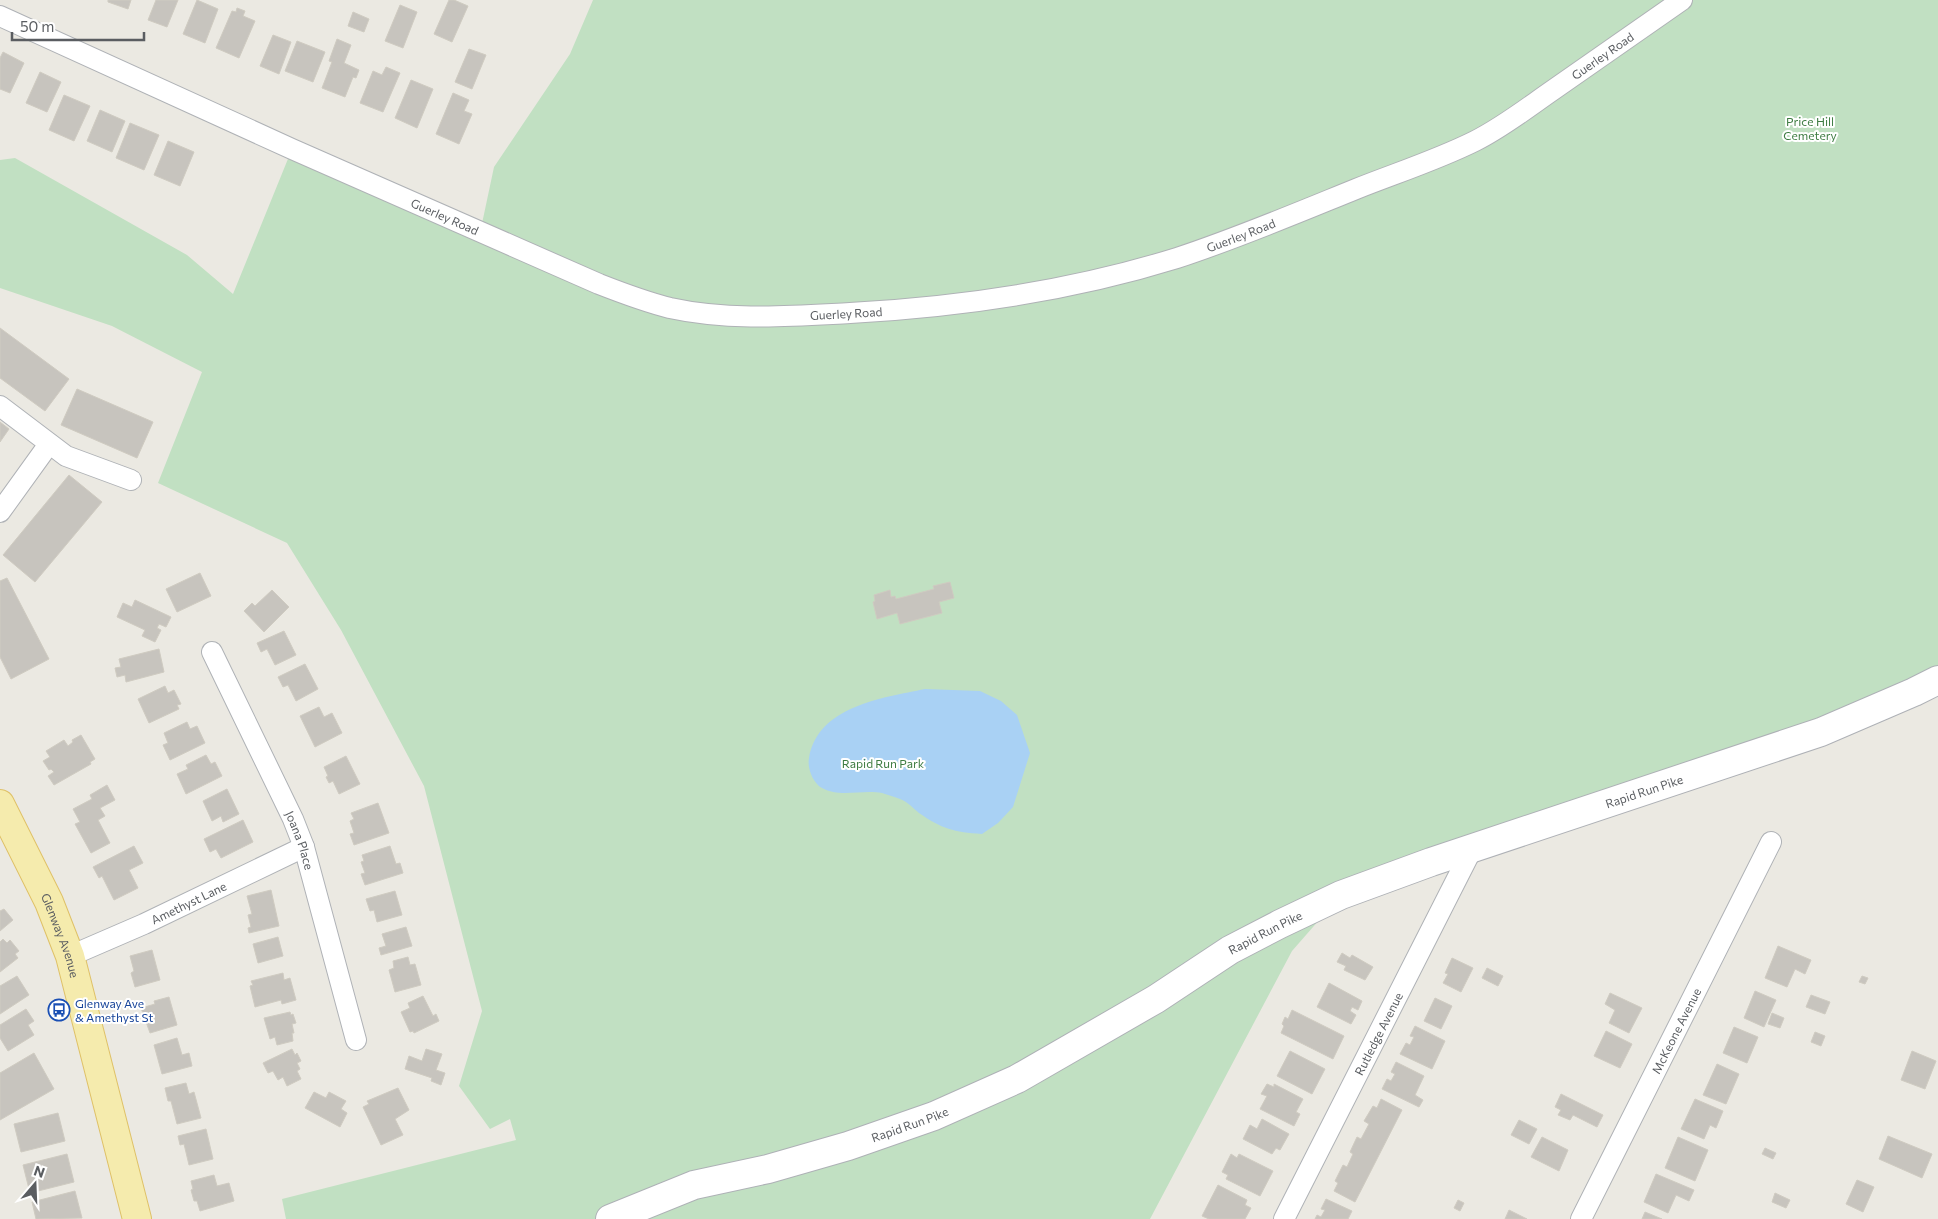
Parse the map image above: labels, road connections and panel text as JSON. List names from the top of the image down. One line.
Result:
{"streets":{"main road":["Glenway Avenue"],"street":["Guerley Road","Rapid Run Pike","Joana Place","Amethyst Lane","McKeone Avenue","Rutledge Avenue"]},"crossings":[["Rapid Run Pike","Rutledge Avenue"],["Joana Place","Amethyst Lane"],["Amethyst Lane","Glenway Avenue"]],"parks":["Price Hill Cemetery","Rapid Run Park"],"places":{"bus stop":["Glenway Ave & Amethyst St"]},"scale_bar":"50 m","north":"top"}
